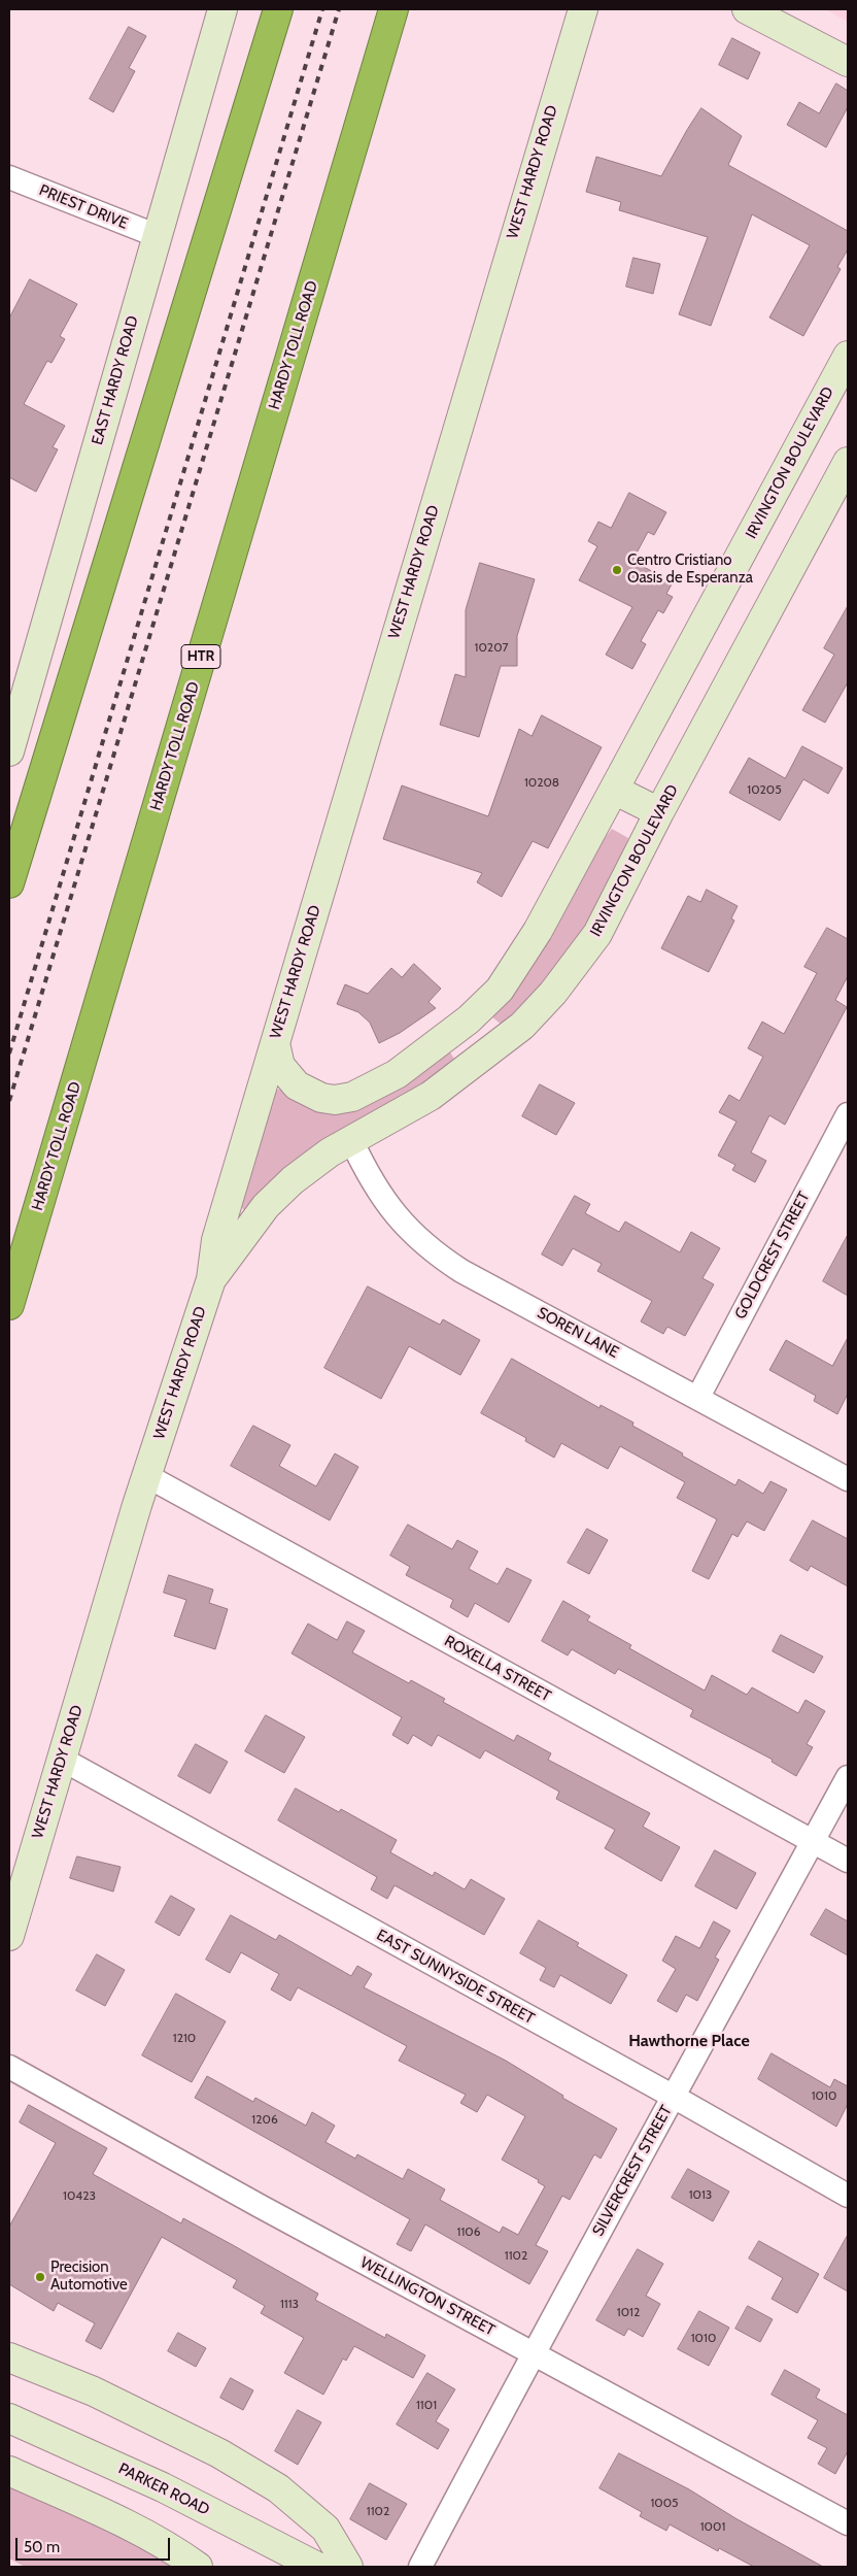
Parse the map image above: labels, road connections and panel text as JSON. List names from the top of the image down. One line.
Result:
{"streets":{"highway":["HARDY TOLL ROAD","HTR"],"main road":["WEST HARDY ROAD","EAST HARDY ROAD","IRVINGTON BOULEVARD","PARKER ROAD"],"street":["PRIEST DRIVE","GOLDCREST STREET","SOREN LANE","ROXELLA STREET","EAST SUNNYSIDE STREET","SILVERCREST STREET","WELLINGTON STREET"]},"crossings":[["WEST HARDY ROAD","IRVINGTON BOULEVARD"],["WEST HARDY ROAD","ROXELLA STREET"],["WEST HARDY ROAD","EAST SUNNYSIDE STREET"],["PRIEST DRIVE","EAST HARDY ROAD"],["IRVINGTON BOULEVARD","SOREN LANE"],["GOLDCREST STREET","SOREN LANE"],["ROXELLA STREET","SILVERCREST STREET"],["EAST SUNNYSIDE STREET","SILVERCREST STREET"],["SILVERCREST STREET","WELLINGTON STREET"]],"districts":["Hawthorne Place"],"places":["Centro Cristiano Oasis de Esperanza","Precision Automotive"],"house_numbers":["10207","10208","10205","1210","1010","1206","1013","10423","1106","1102","1113","1012","1010","1101","1005","1102","1001"],"scale_bar":"50 m"}
